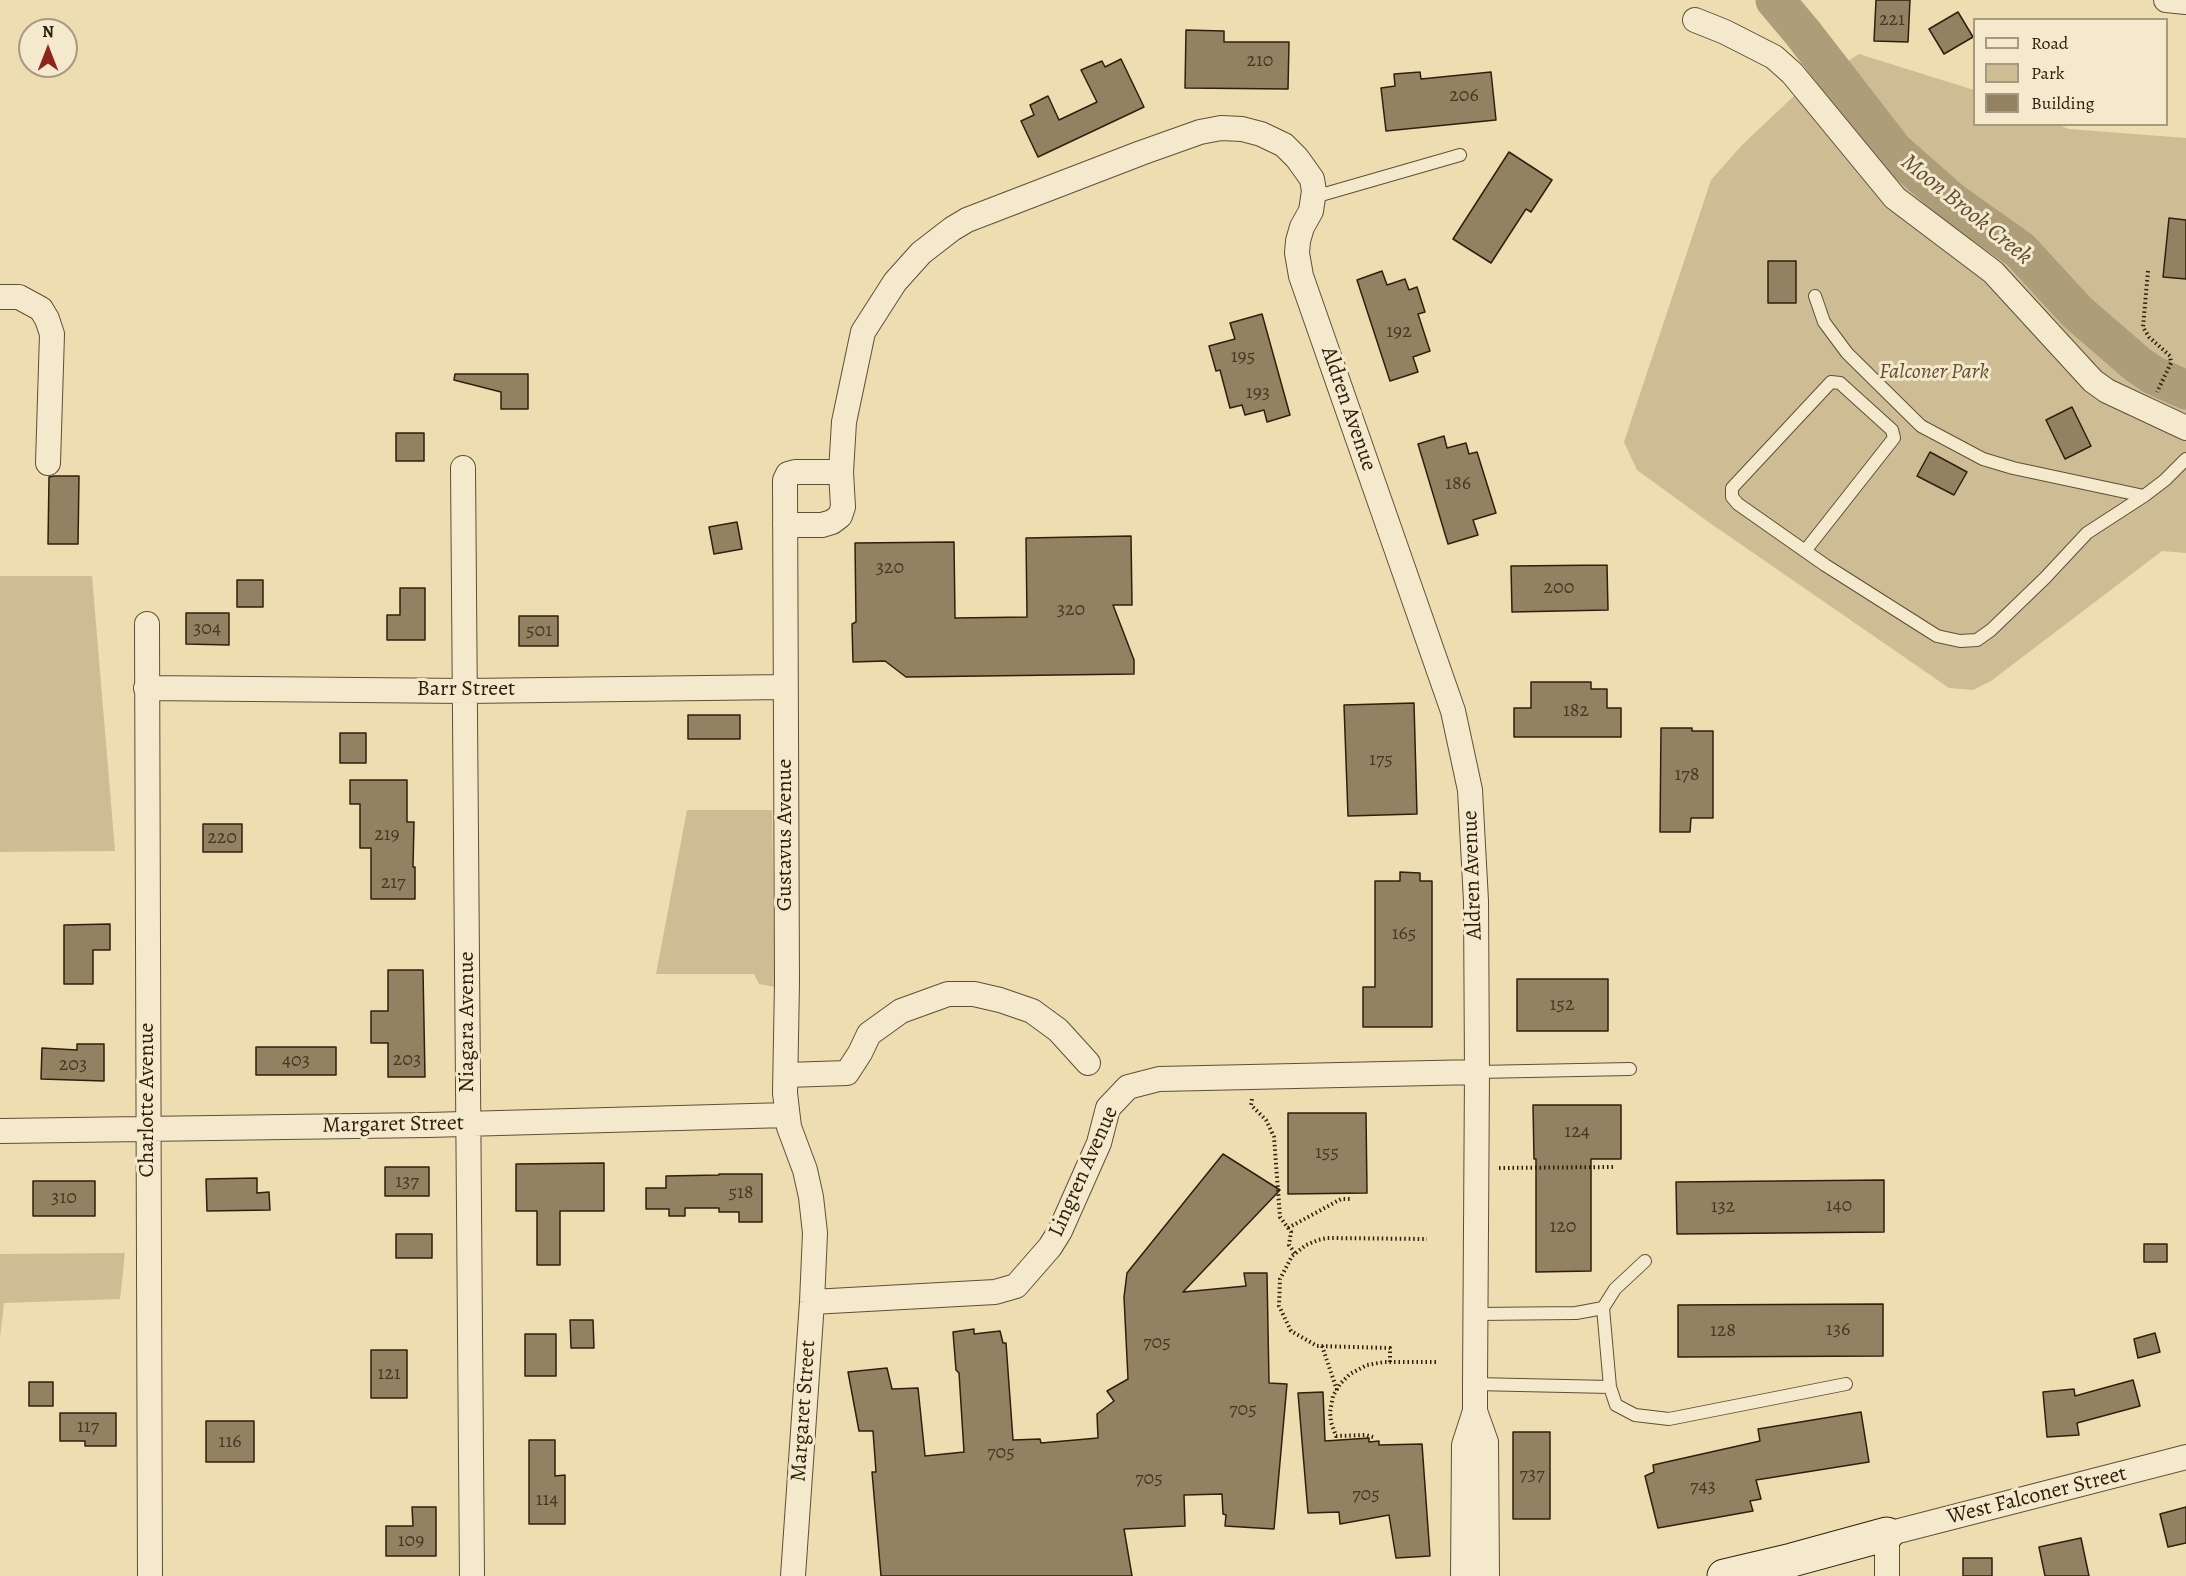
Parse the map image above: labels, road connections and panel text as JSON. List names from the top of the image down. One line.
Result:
{"streets":{"street":["Aldren Avenue","Barr Street","Gustavus Avenue","Niagara Avenue","Charlotte Avenue","Margaret Street","Lingren Avenue","West Falconer Street"]},"crossings":[["Aldren Avenue","Lingren Avenue"],["Barr Street","Gustavus Avenue"],["Barr Street","Niagara Avenue"],["Barr Street","Charlotte Avenue"],["Gustavus Avenue","Margaret Street"],["Niagara Avenue","Margaret Street"],["Charlotte Avenue","Margaret Street"],["Margaret Street","Lingren Avenue"]],"water":["Moon Brook Creek"],"parks":["Falconer Park"],"house_numbers":["221","210","206","192","195","193","186","320","200","320","304","501","182","175","178","219","220","217","165","152","203","403","203","124","155","137","518","310","140","132","120","136","128","705","121","705","117","116","705","737","705","743","705","114","109"],"legend":["Road","Park","Building"],"north":"top"}
